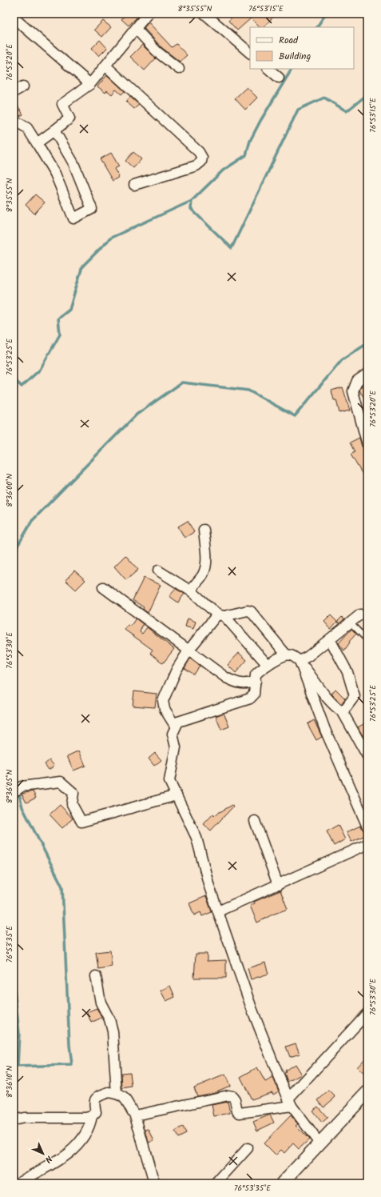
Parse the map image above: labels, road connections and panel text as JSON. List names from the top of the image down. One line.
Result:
{"legend":["Road","Building"],"north":"bottom right","coordinates":["8°35'55\"N","76°53'15\"E","76°53'20\"E","76°53'25\"E","8°36'00\"N","76°53'30\"E","8°36'05\"N","76°53'35\"E","8°36'10\"N"]}
